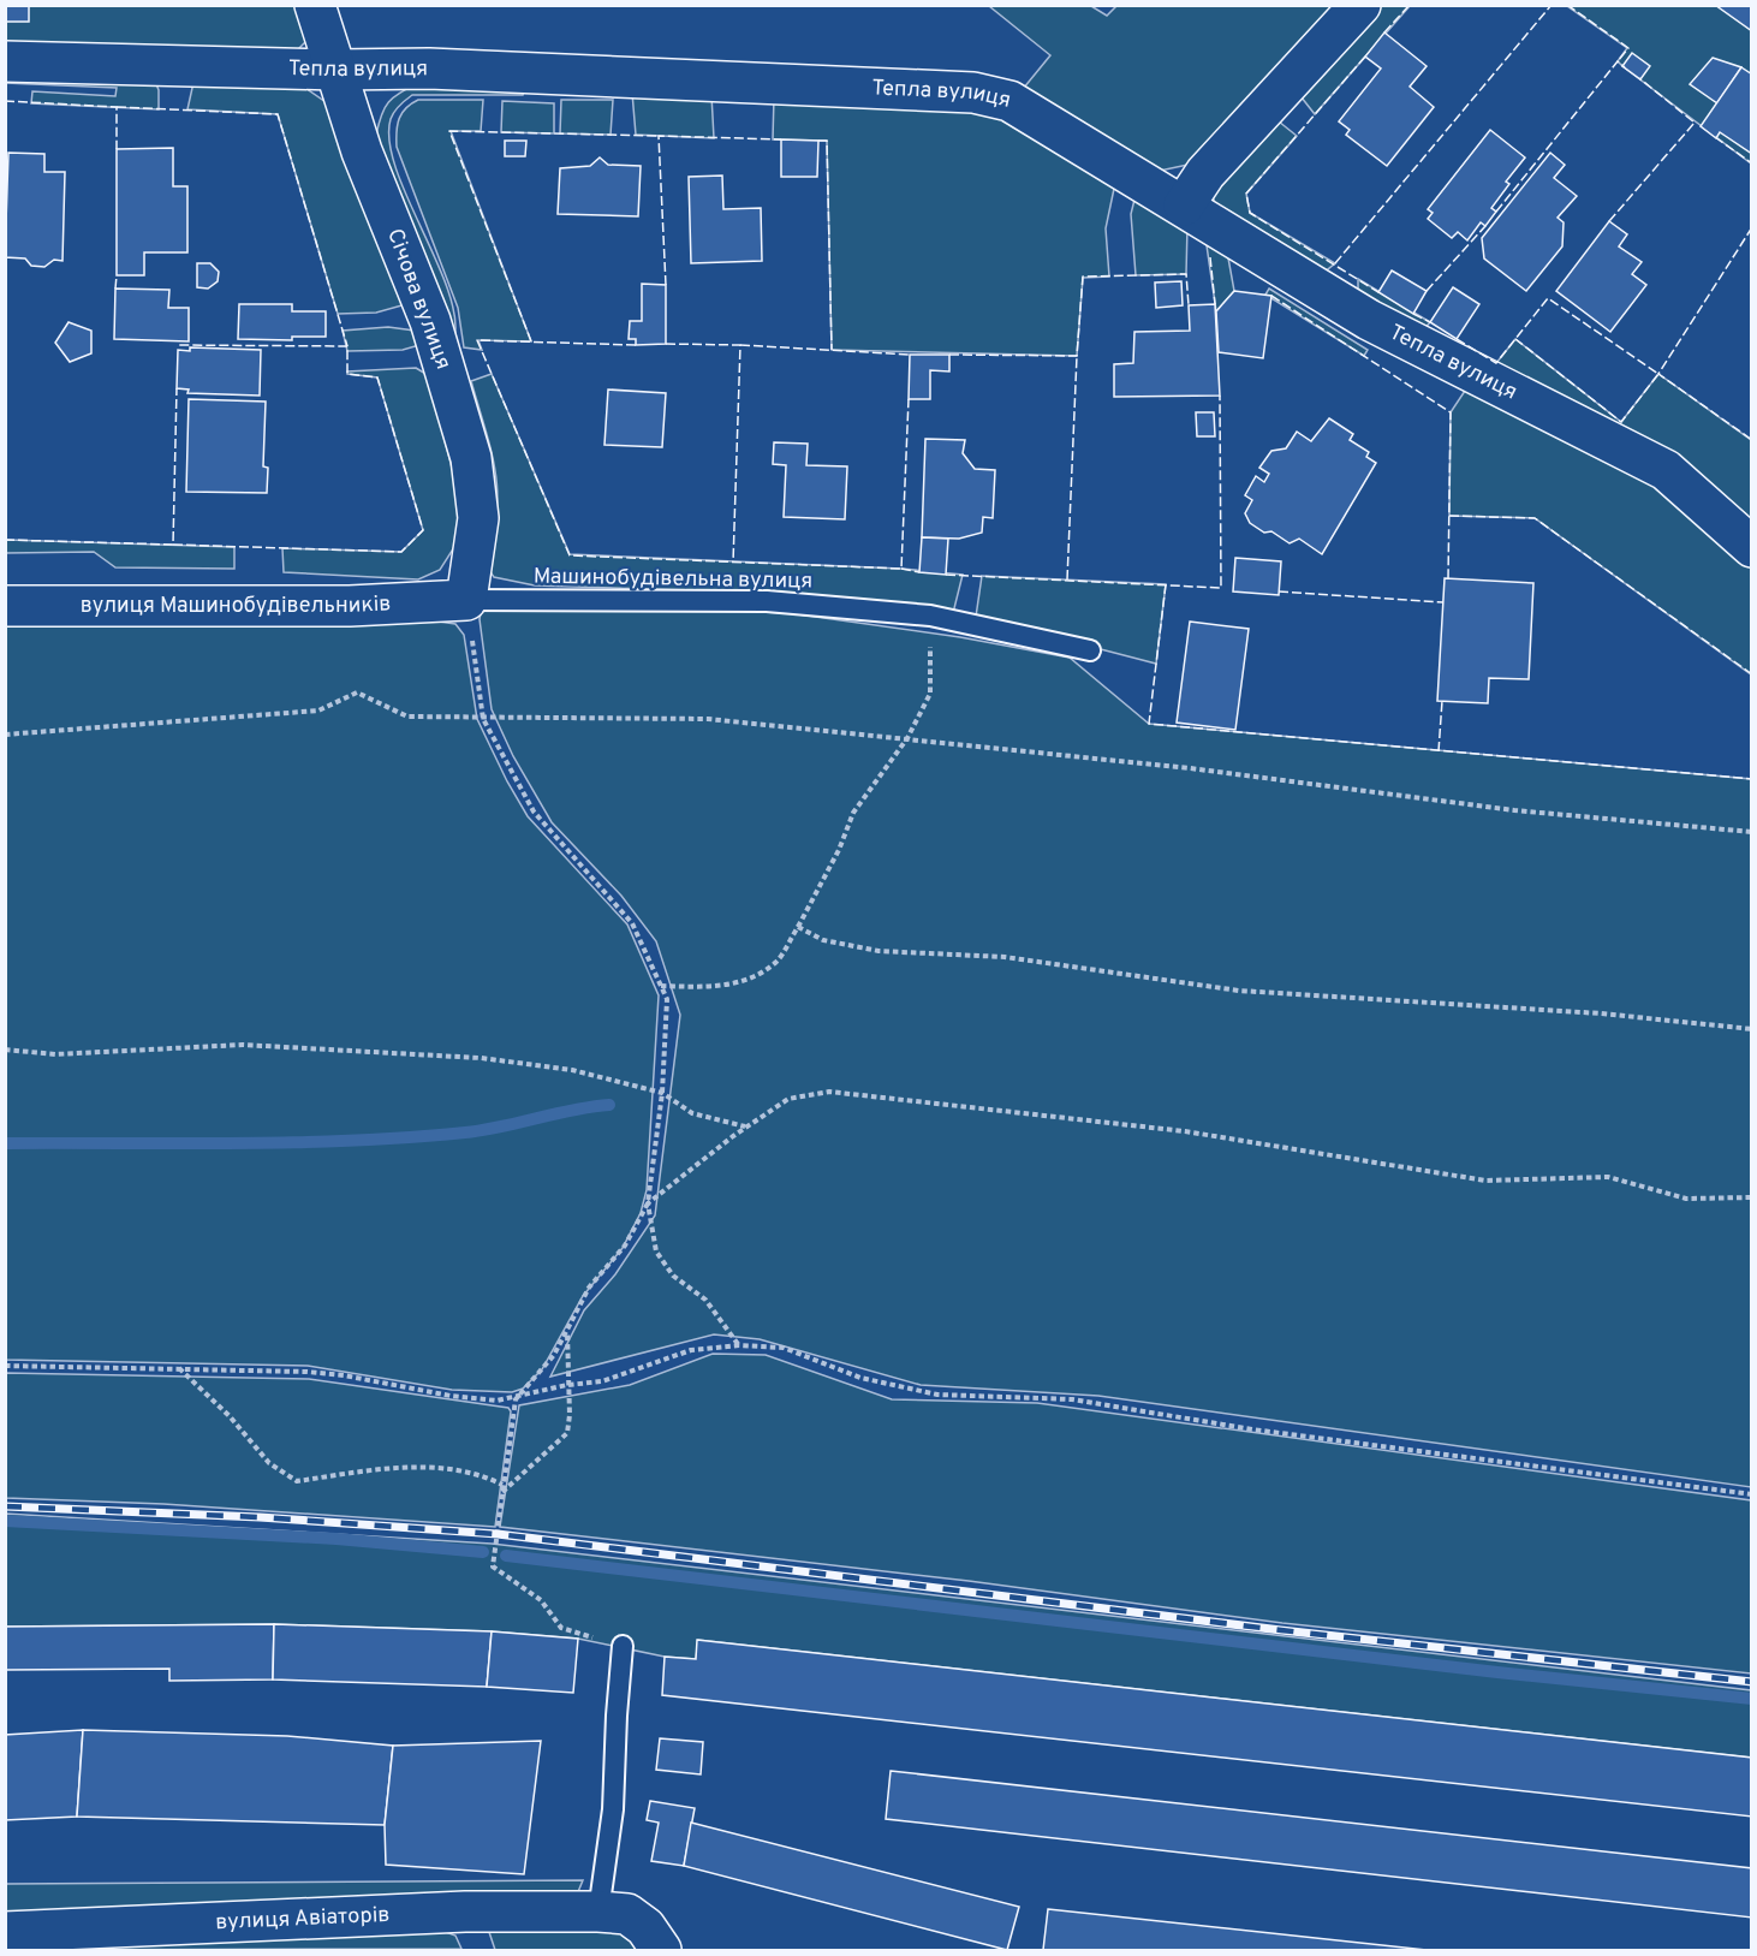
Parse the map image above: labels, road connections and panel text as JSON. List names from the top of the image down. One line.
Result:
{"streets":{"street":["Тепла вулиця","Січова вулиця","вулиця Машинобудівельників","вулиця Авіаторів"],"lane":["Машинобудівельна вулиця"]},"crossings":[["Тепла вулиця","Січова вулиця"],["Січова вулиця","Машинобудівельна вулиця"],["Січова вулиця","вулиця Машинобудівельників"],["Машинобудівельна вулиця","вулиця Машинобудівельників"]]}
